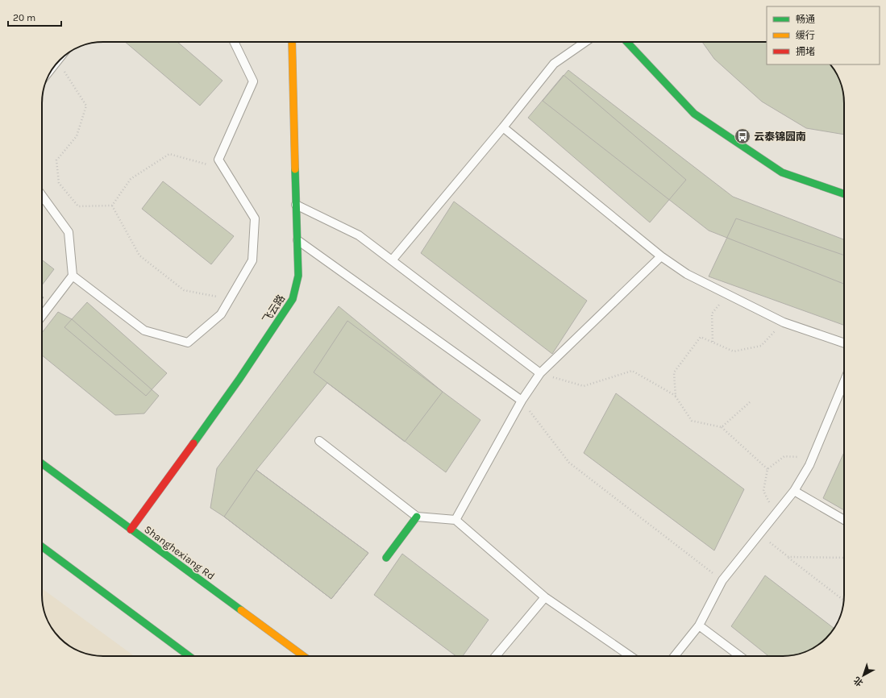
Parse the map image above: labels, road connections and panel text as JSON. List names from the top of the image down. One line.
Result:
{"streets":{"street":["飞云路","Shanghexiang Rd"]},"crossings":[["飞云路","Shanghexiang Rd"]],"places":{"bus stop":["云泰锦园南"]},"legend":["畅通","缓行","拥堵"],"scale_bar":"20 m","north":"bottom left"}
